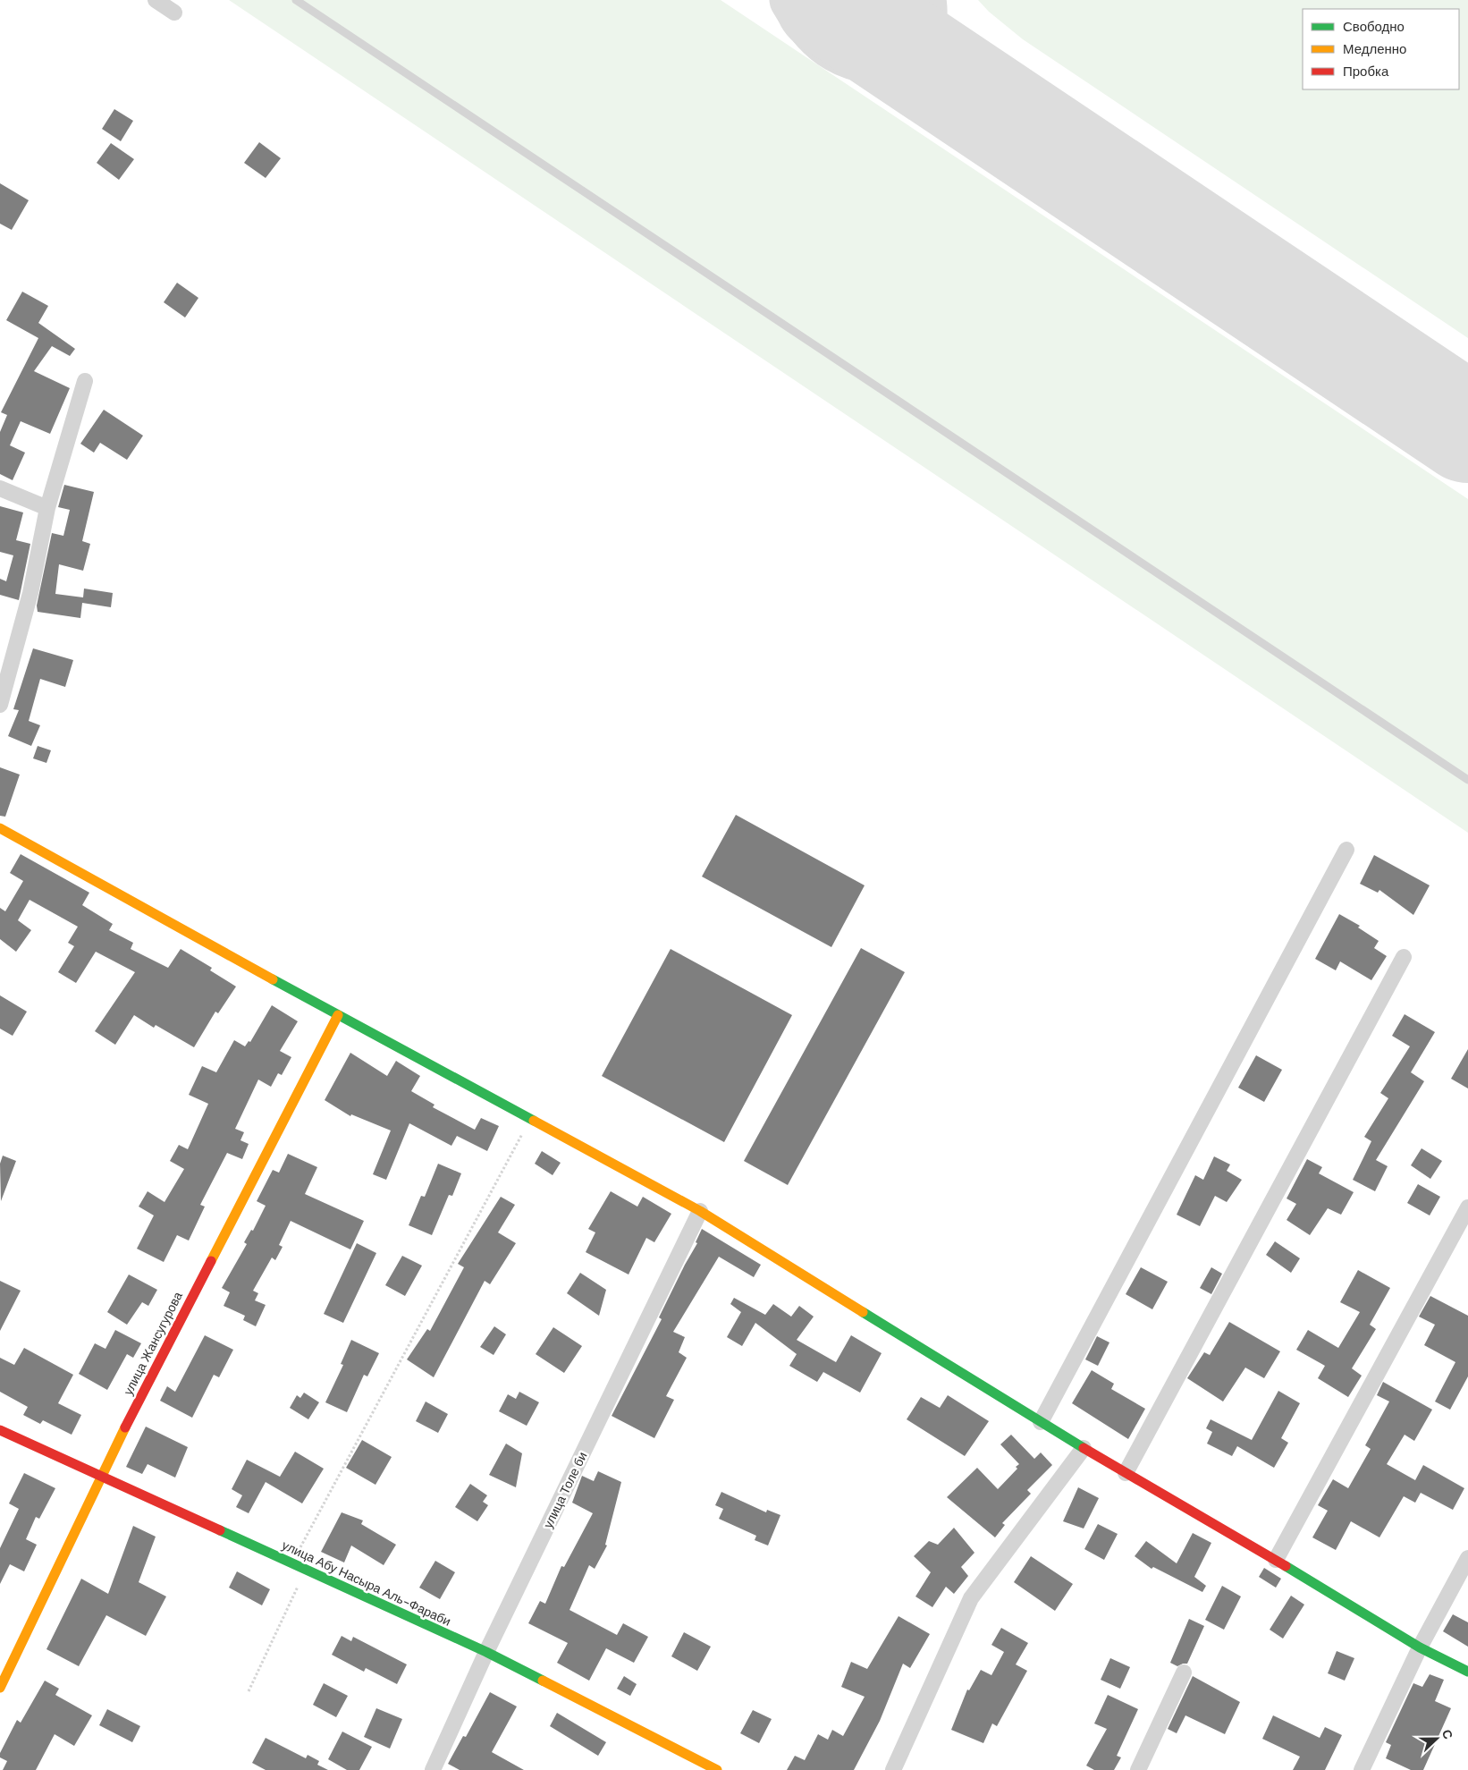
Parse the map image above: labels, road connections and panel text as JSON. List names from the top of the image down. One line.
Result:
{"streets":{"street":["улица Жансугурова","улица Толе би","улица Абу Насыра Аль-Фараби"]},"crossings":[["улица Жансугурова","улица Абу Насыра Аль-Фараби"],["улица Толе би","улица Абу Насыра Аль-Фараби"]],"legend":["Свободно","Медленно","Пробка"],"north":"right"}
